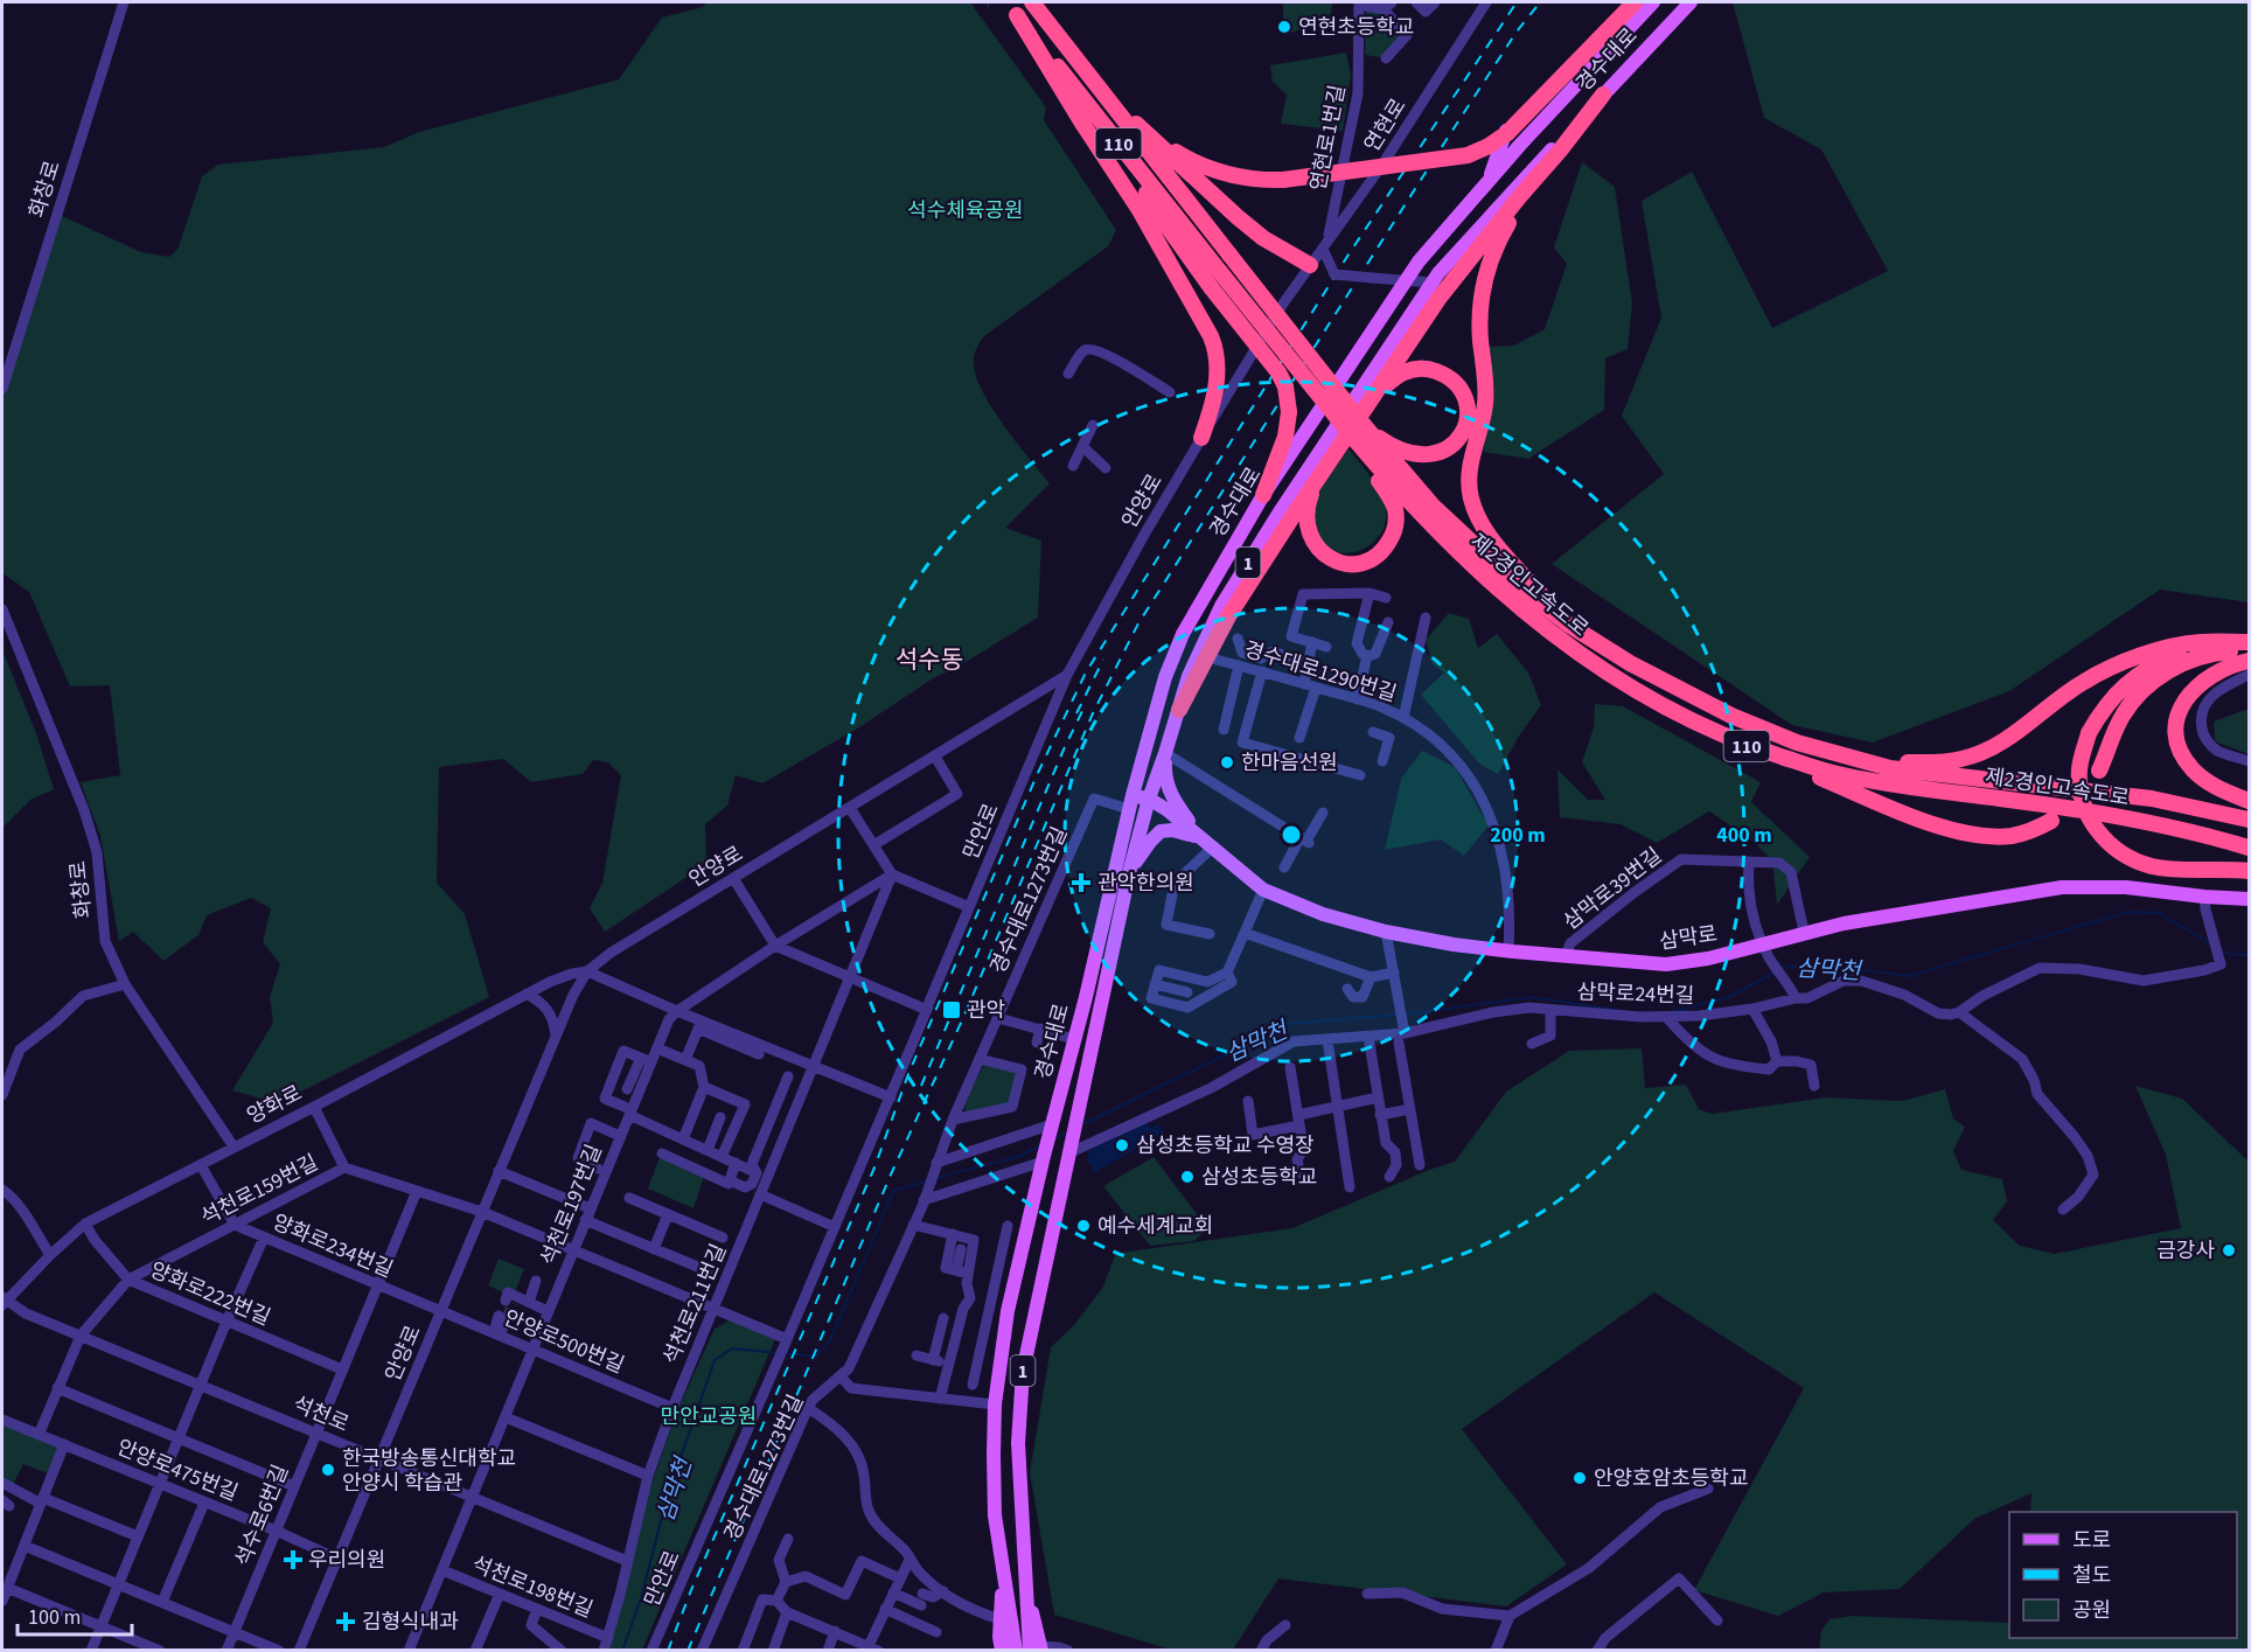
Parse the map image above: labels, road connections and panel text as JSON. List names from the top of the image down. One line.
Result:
{"streets":{"highway":["110","제2경인고속도로"],"main road":["경수대로","1","삼막로"],"street":["연현로","연현로1번길","화창로","안양로","경수대로1290번길","만안로","삼막로39번길","경수대로1273번길","삼막로24번길","양화로","석천로159번길","석천로197번길","양화로234번길","양화로222번길","석천로211번길","안양로500번길","석천로","안양로475번길","석수로6번길","석천로198번길"]},"crossings":[["경수대로","1"],["경수대로","경수대로1273번길"],["경수대로","삼막로"],["경수대로","삼막로24번길"],["연현로","연현로1번길"],["연현로","안양로"],["화창로","양화로"],["안양로","만안로"],["안양로","양화로"],["안양로","석천로159번길"],["안양로","양화로234번길"],["안양로","안양로500번길"],["안양로","석천로"],["안양로","안양로475번길"],["1","삼막로24번길"],["경수대로1290번길","삼막로"],["만안로","석천로159번길"],["삼막로39번길","삼막로"],["경수대로1273번길","삼막로"],["양화로","양화로222번길"],["양화로","석천로"],["석천로159번길","석천로197번길"],["석천로159번길","양화로234번길"],["석천로159번길","양화로222번길"],["석천로159번길","석천로211번길"],["석천로159번길","석천로"],["석천로159번길","안양로475번길"],["석천로159번길","석수로6번길"],["석천로197번길","안양로500번길"],["석천로197번길","석천로"],["석천로197번길","석천로198번길"],["양화로234번길","안양로500번길"],["양화로234번길","석수로6번길"],["양화로222번길","석수로6번길"],["석천로211번길","안양로500번길"],["석천로211번길","석천로"],["석천로211번길","석천로198번길"],["석천로","석수로6번길"],["석천로","석천로198번길"],["안양로475번길","석수로6번길"]],"districts":["석수동"],"water":["삼막천"],"parks":["석수체육공원","만안교공원"],"places":{"other":["연현초등학교","한마음선원","삼성초등학교 수영장","삼성초등학교","예수세계교회","금강사","한국방송통신대학교 안양시 학습관","안양호암초등학교"],"health":["관악한의원","우리의원","김형식내과"],"transit":["관악"]},"legend":["도로","철도","공원"],"scale_bar":"100 m","rings":["200 m","400 m"]}
